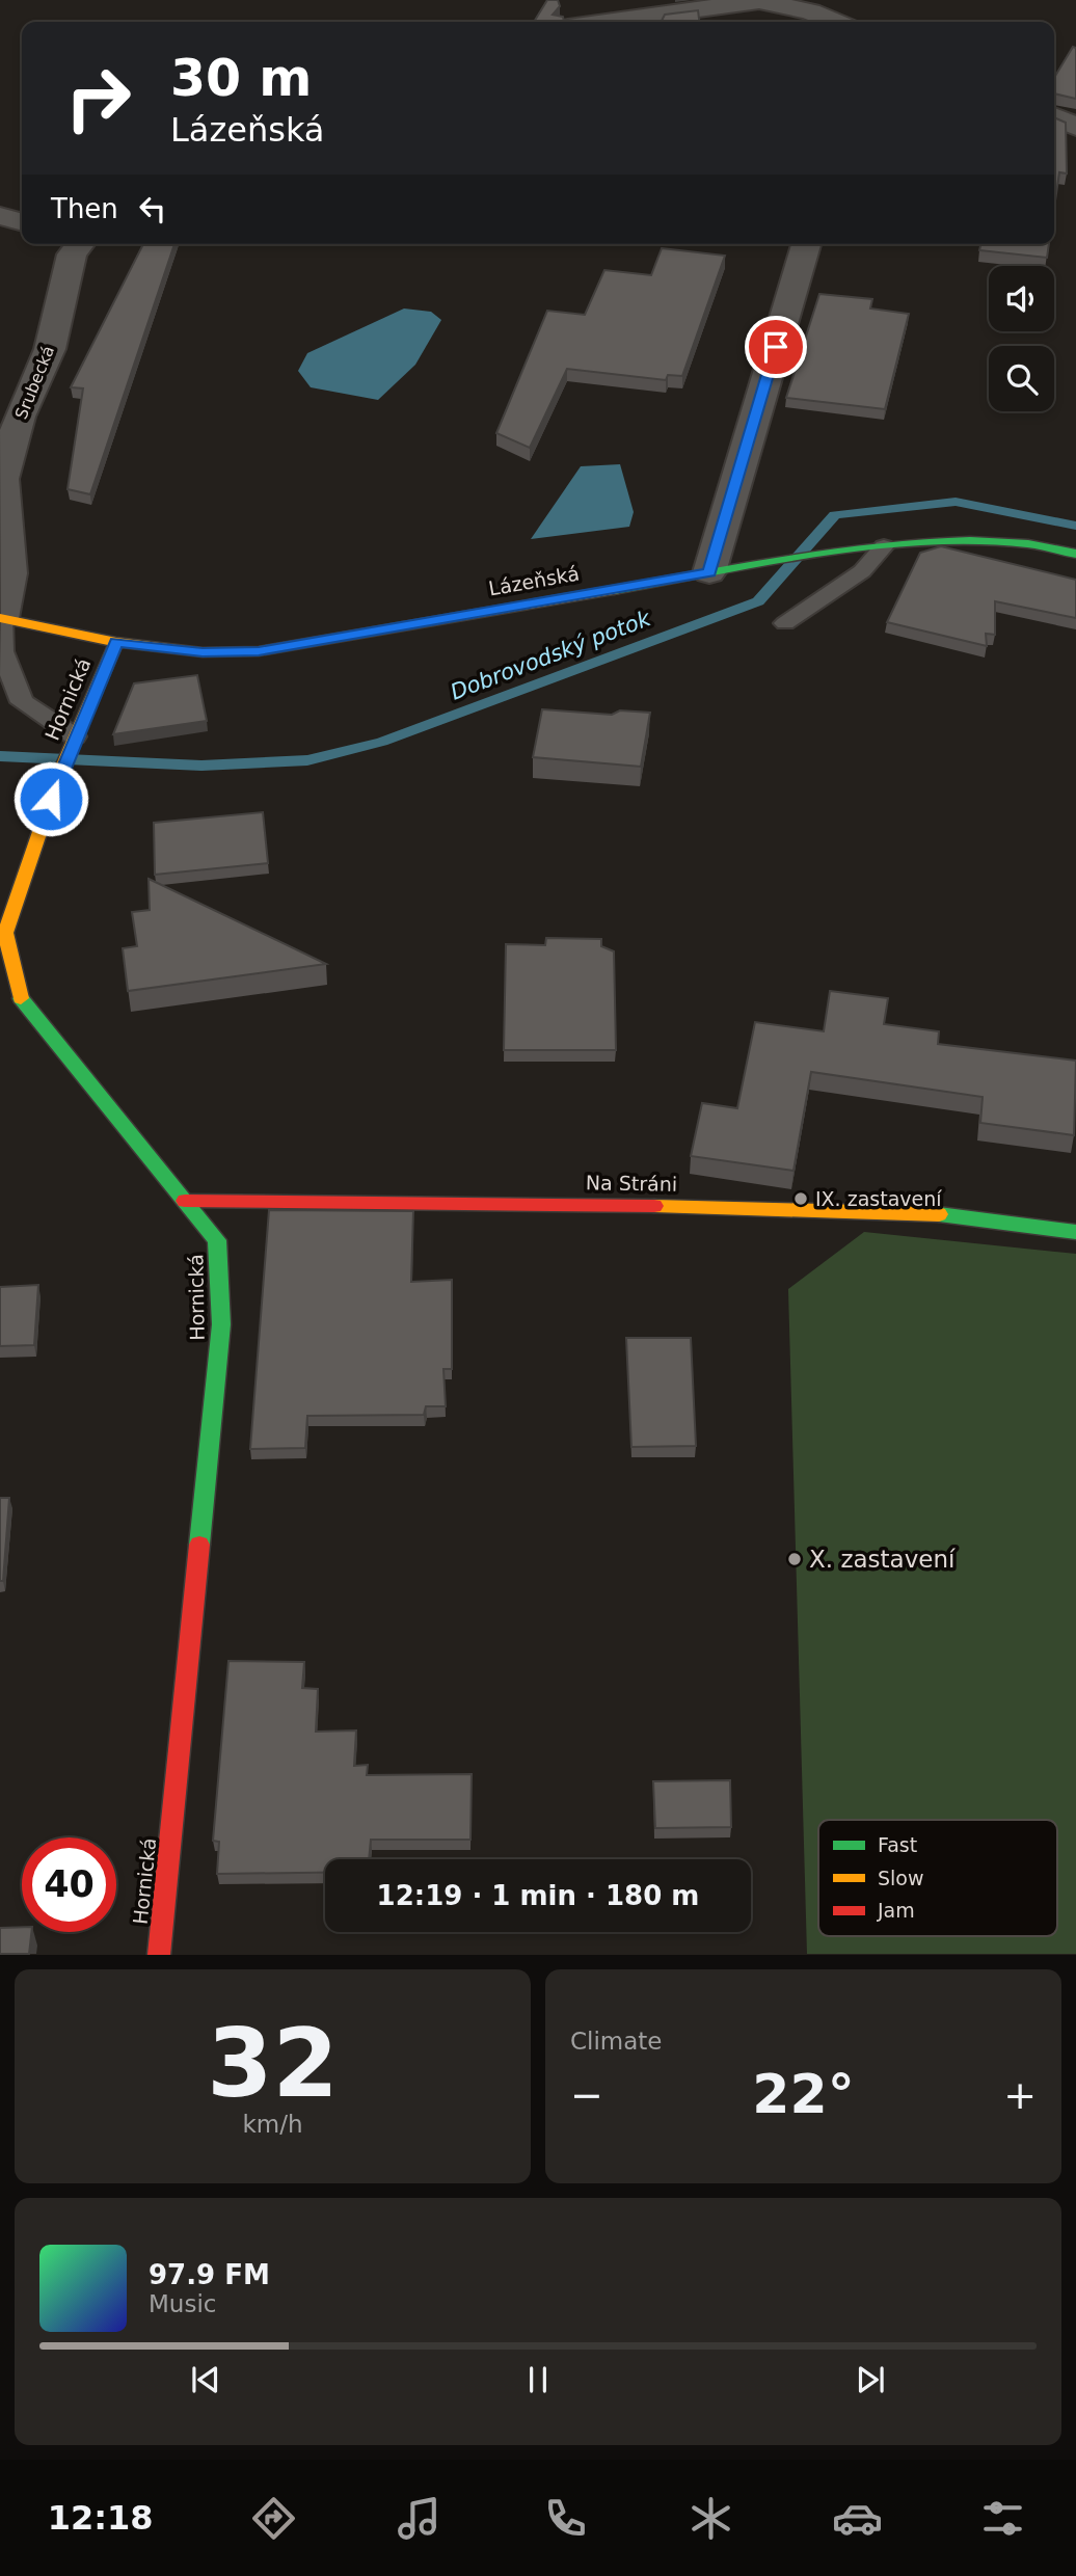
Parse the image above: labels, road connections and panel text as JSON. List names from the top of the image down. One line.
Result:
{"streets":{"street":["Srubecká","Lázeňská","Hornická","Na Stráni"]},"crossings":[["Srubecká","Lázeňská"],["Lázeňská","Hornická"],["Hornická","Na Stráni"]],"water":["Dobrovodský potok"],"places":["IX. zastavení","X. zastavení"],"legend":["Fast","Slow","Jam"],"page":{"turn":["30 m","Lázeňská"],"then":"Then","limit":"40","trip":"12:19 · 1 min · 180 m","tile":[["32","km/h"],"Climate"],"heat":["−","22°","+"],"song":["97.9 FM","Music"],"tabs":"12:18"}}
